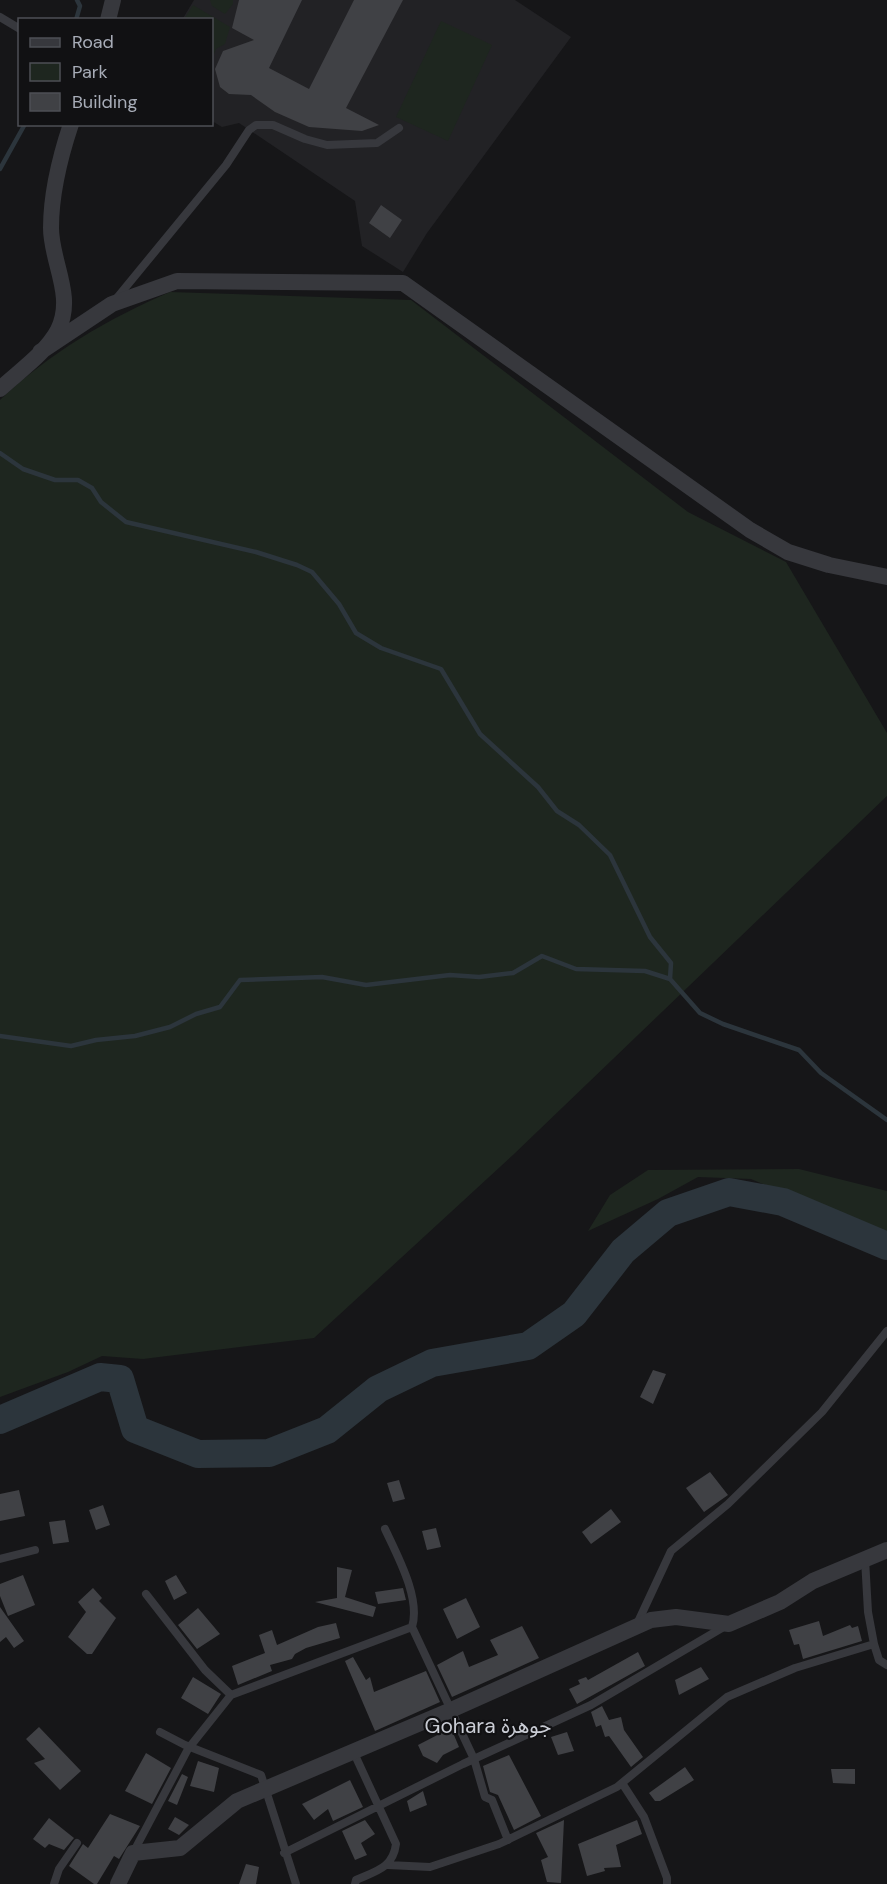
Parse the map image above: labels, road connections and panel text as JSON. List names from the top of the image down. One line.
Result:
{"districts":["Gohara جوهرة"],"legend":["Road","Park","Building"]}
